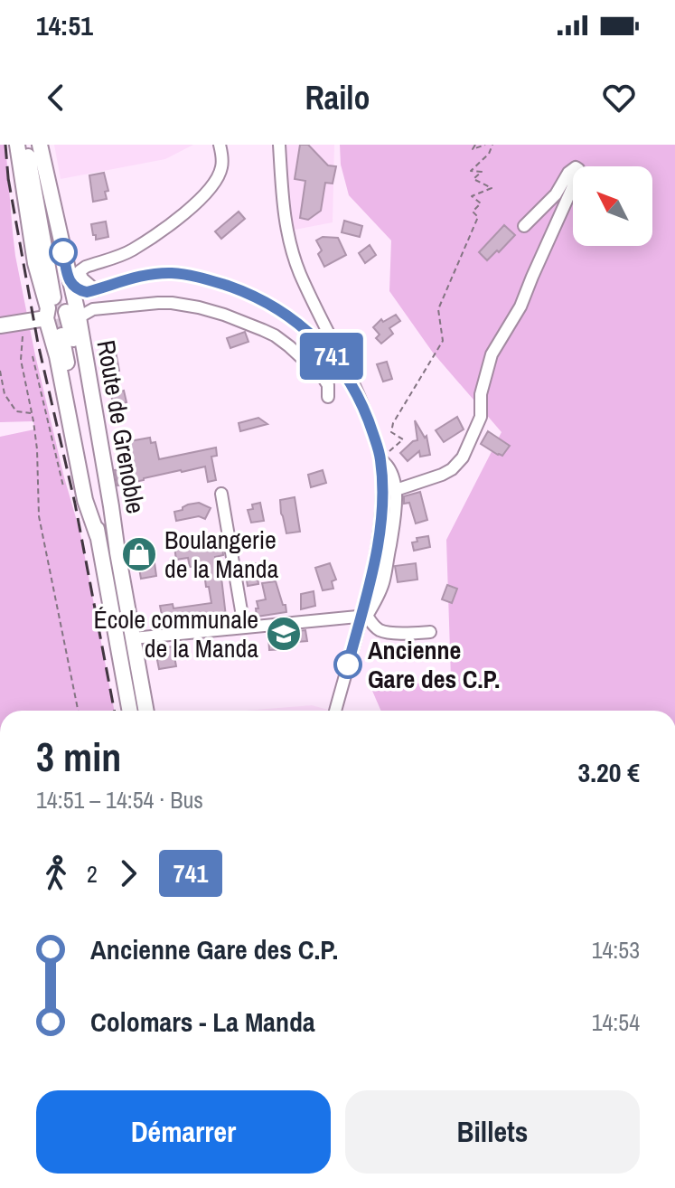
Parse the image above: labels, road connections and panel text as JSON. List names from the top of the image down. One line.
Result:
{"streets":{"main road":["Route de Grenoble"]},"places":{"shop":["Boulangerie de la Manda"],"school or university":["École communale de la Manda"],"other":["Ancienne Gare des C.P."]},"lines":["bus line 741"],"north":"top left","page":{"status":"14:51","header":"Railo","on_map":"741","heading":["3 min","14:51 – 14:54 · Bus","3.20 €"],"legs":["2","741"],"list":[{"name":"Ancienne Gare des C.P.","value":"14:53"},{"name":"Colomars - La Manda","value":"14:54"}],"buttons":["Démarrer","Billets"]}}
